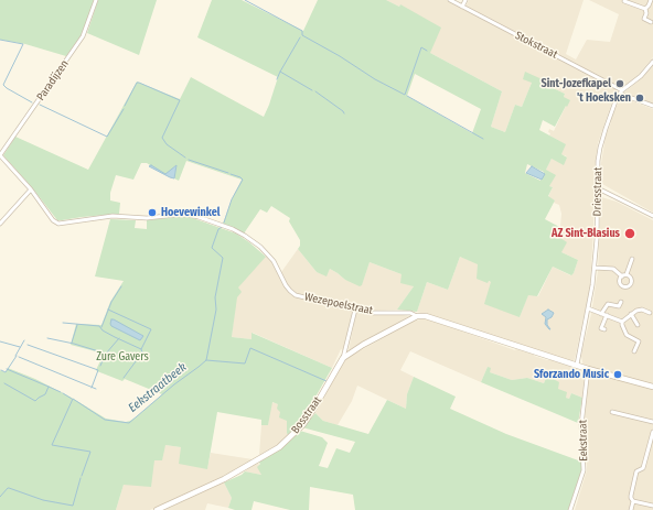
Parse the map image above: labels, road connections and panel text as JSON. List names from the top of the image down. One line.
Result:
{"streets":{"street":["Stokstraat","Paradijzen","Driesstraat","Wezepoelstraat","Bosstraat","Eekstraat"]},"crossings":[["Stokstraat","Driesstraat"],["Paradijzen","Wezepoelstraat"],["Driesstraat","Wezepoelstraat"],["Wezepoelstraat","Bosstraat"],["Wezepoelstraat","Eekstraat"]],"water":["Eekstraatbeek"],"parks":["Zure Gavers"],"places":["Sint-Jozefkapel","'t Hoeksken","Hoevewinkel","AZ Sint-Blasius","Sforzando Music"]}
